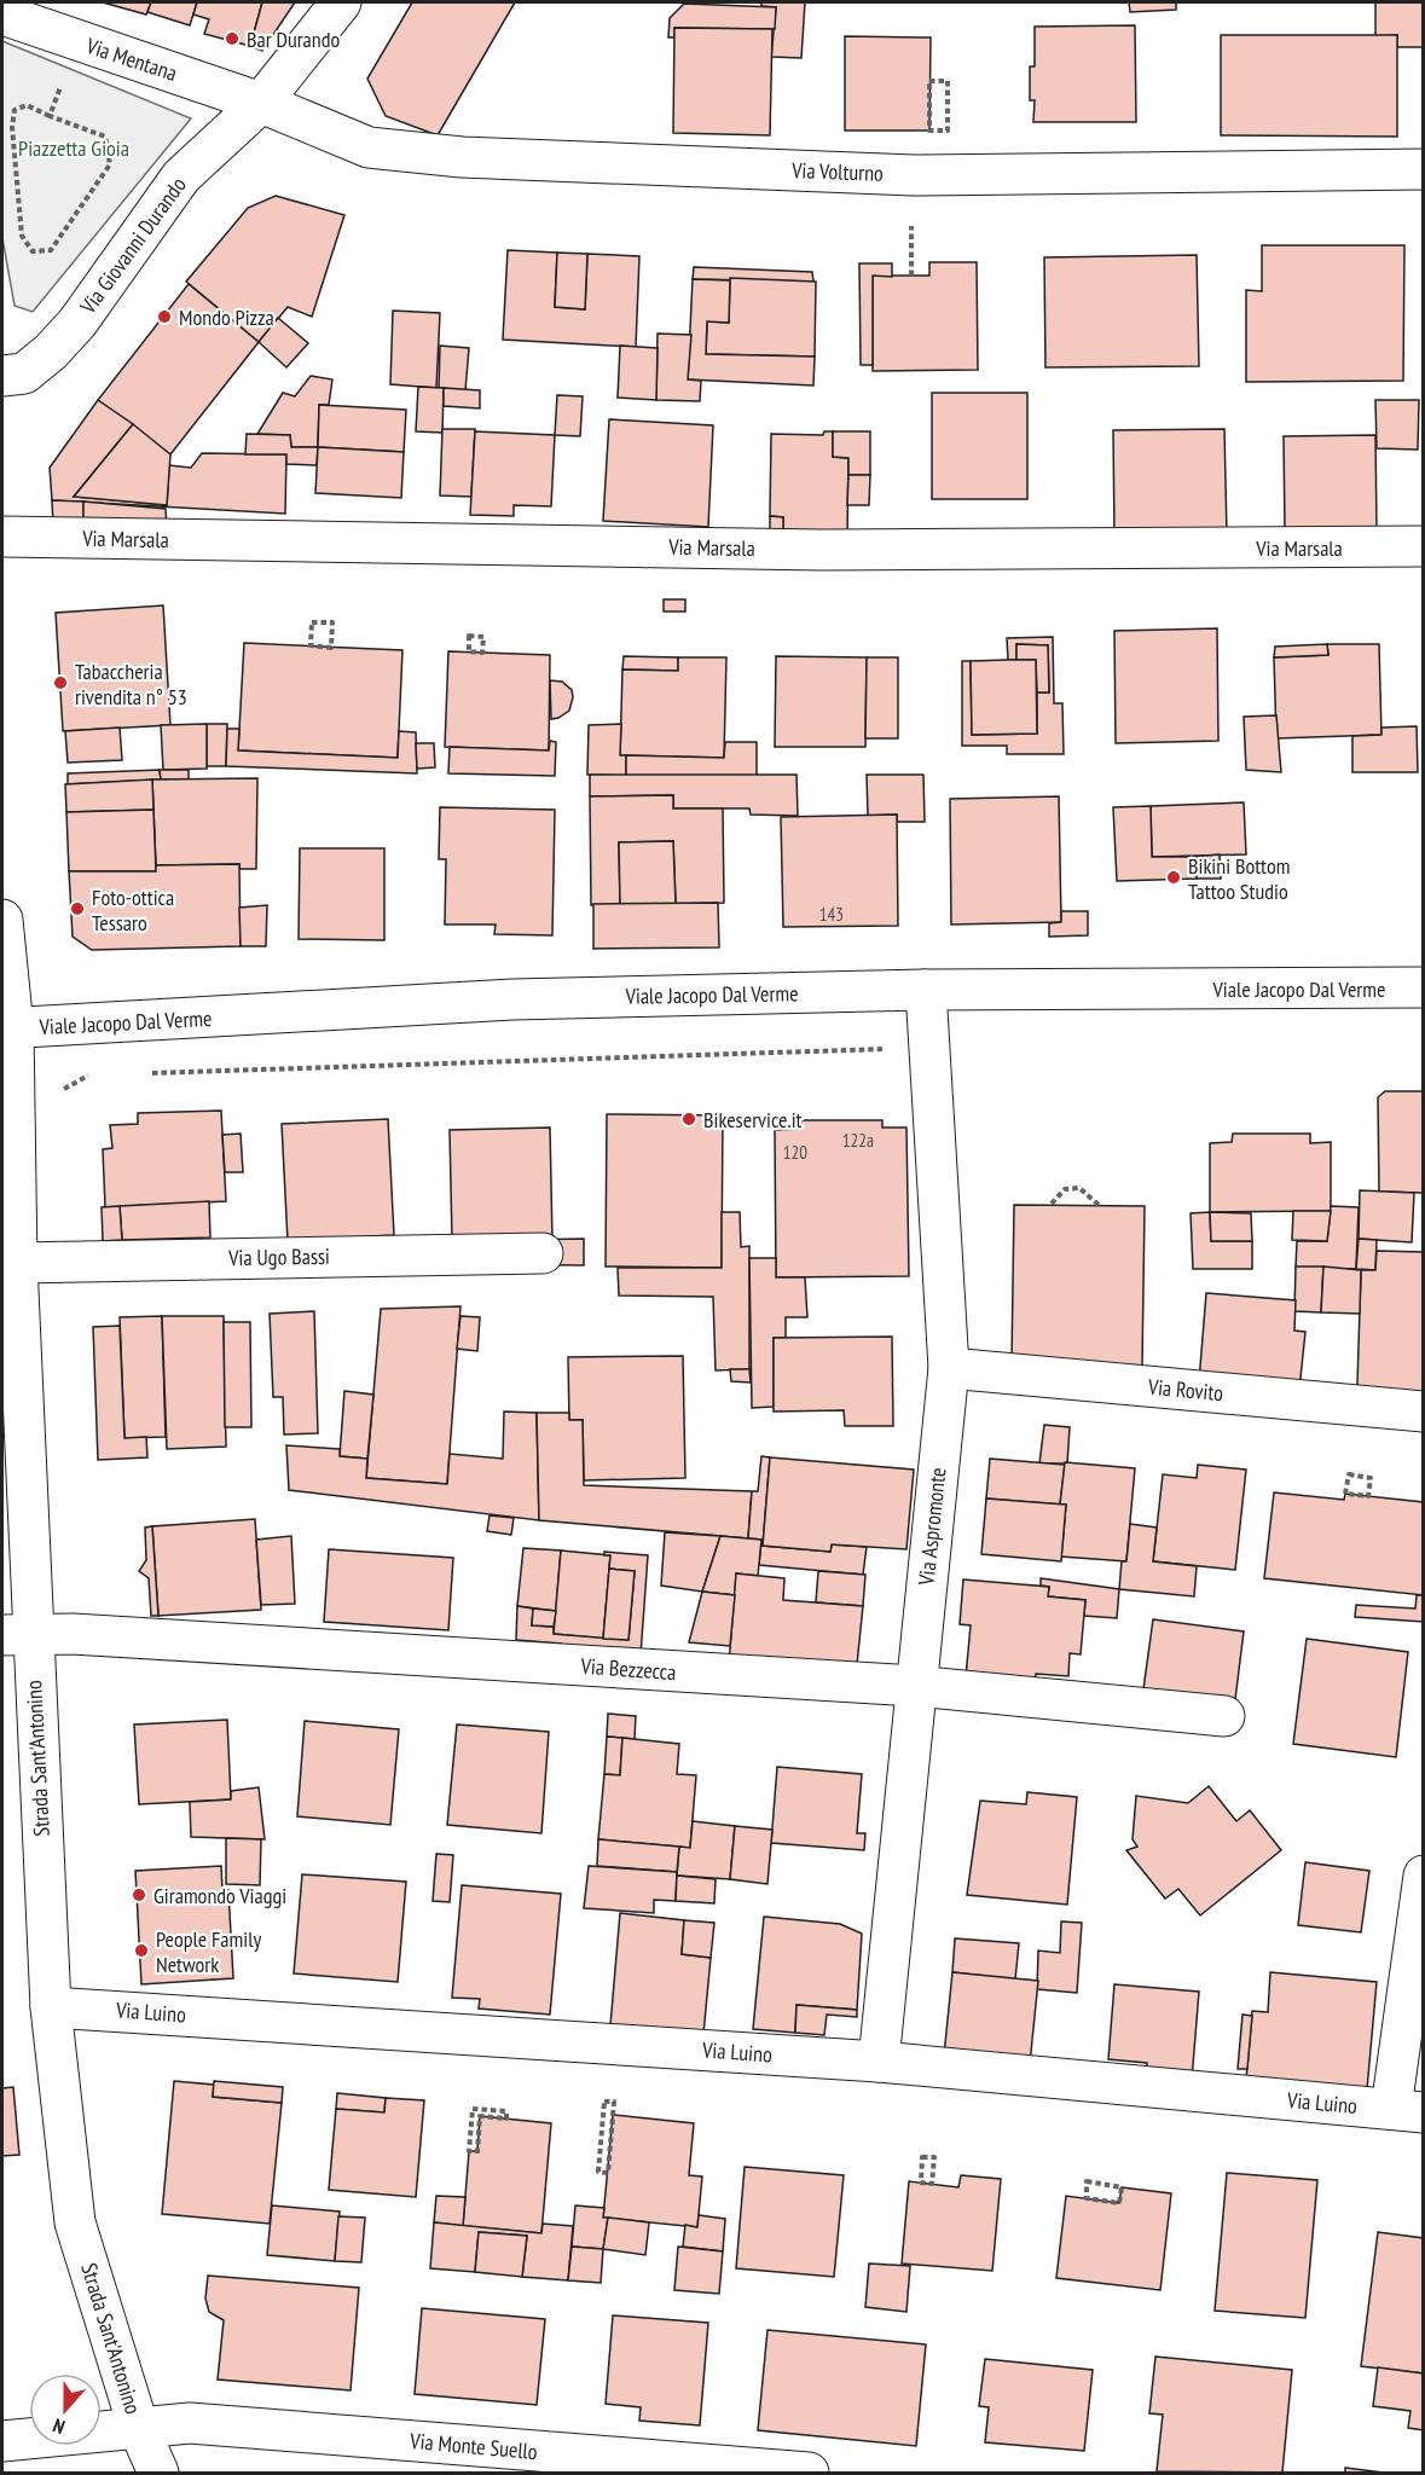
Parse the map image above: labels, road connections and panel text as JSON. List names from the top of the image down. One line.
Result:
{"streets":{"street":["Via Mentana","Via Volturno","Via Giovanni Durando","Via Marsala","Viale Jacopo Dal Verme","Via Ugo Bassi","Via Rovito","Via Aspromonte","Via Bezzecca","Strada Sant'Antonino","Via Luino","Via Monte Suello"]},"crossings":[["Via Mentana","Via Volturno"],["Via Mentana","Via Giovanni Durando"],["Via Volturno","Via Giovanni Durando"],["Viale Jacopo Dal Verme","Via Aspromonte"],["Viale Jacopo Dal Verme","Strada Sant'Antonino"],["Via Ugo Bassi","Strada Sant'Antonino"],["Via Rovito","Via Aspromonte"],["Via Aspromonte","Via Bezzecca"],["Via Aspromonte","Via Luino"],["Via Bezzecca","Strada Sant'Antonino"],["Strada Sant'Antonino","Via Luino"],["Strada Sant'Antonino","Via Monte Suello"]],"parks":["Piazzetta Gioia"],"places":["Bar Durando","Mondo Pizza","Tabaccheria rivendita n° 53","Bikini Bottom Tattoo Studio","Foto-ottica Tessaro","Bikeservice.it","Giramondo Viaggi","People Family Network"],"house_numbers":["143","122a","120"],"north":"bottom"}
